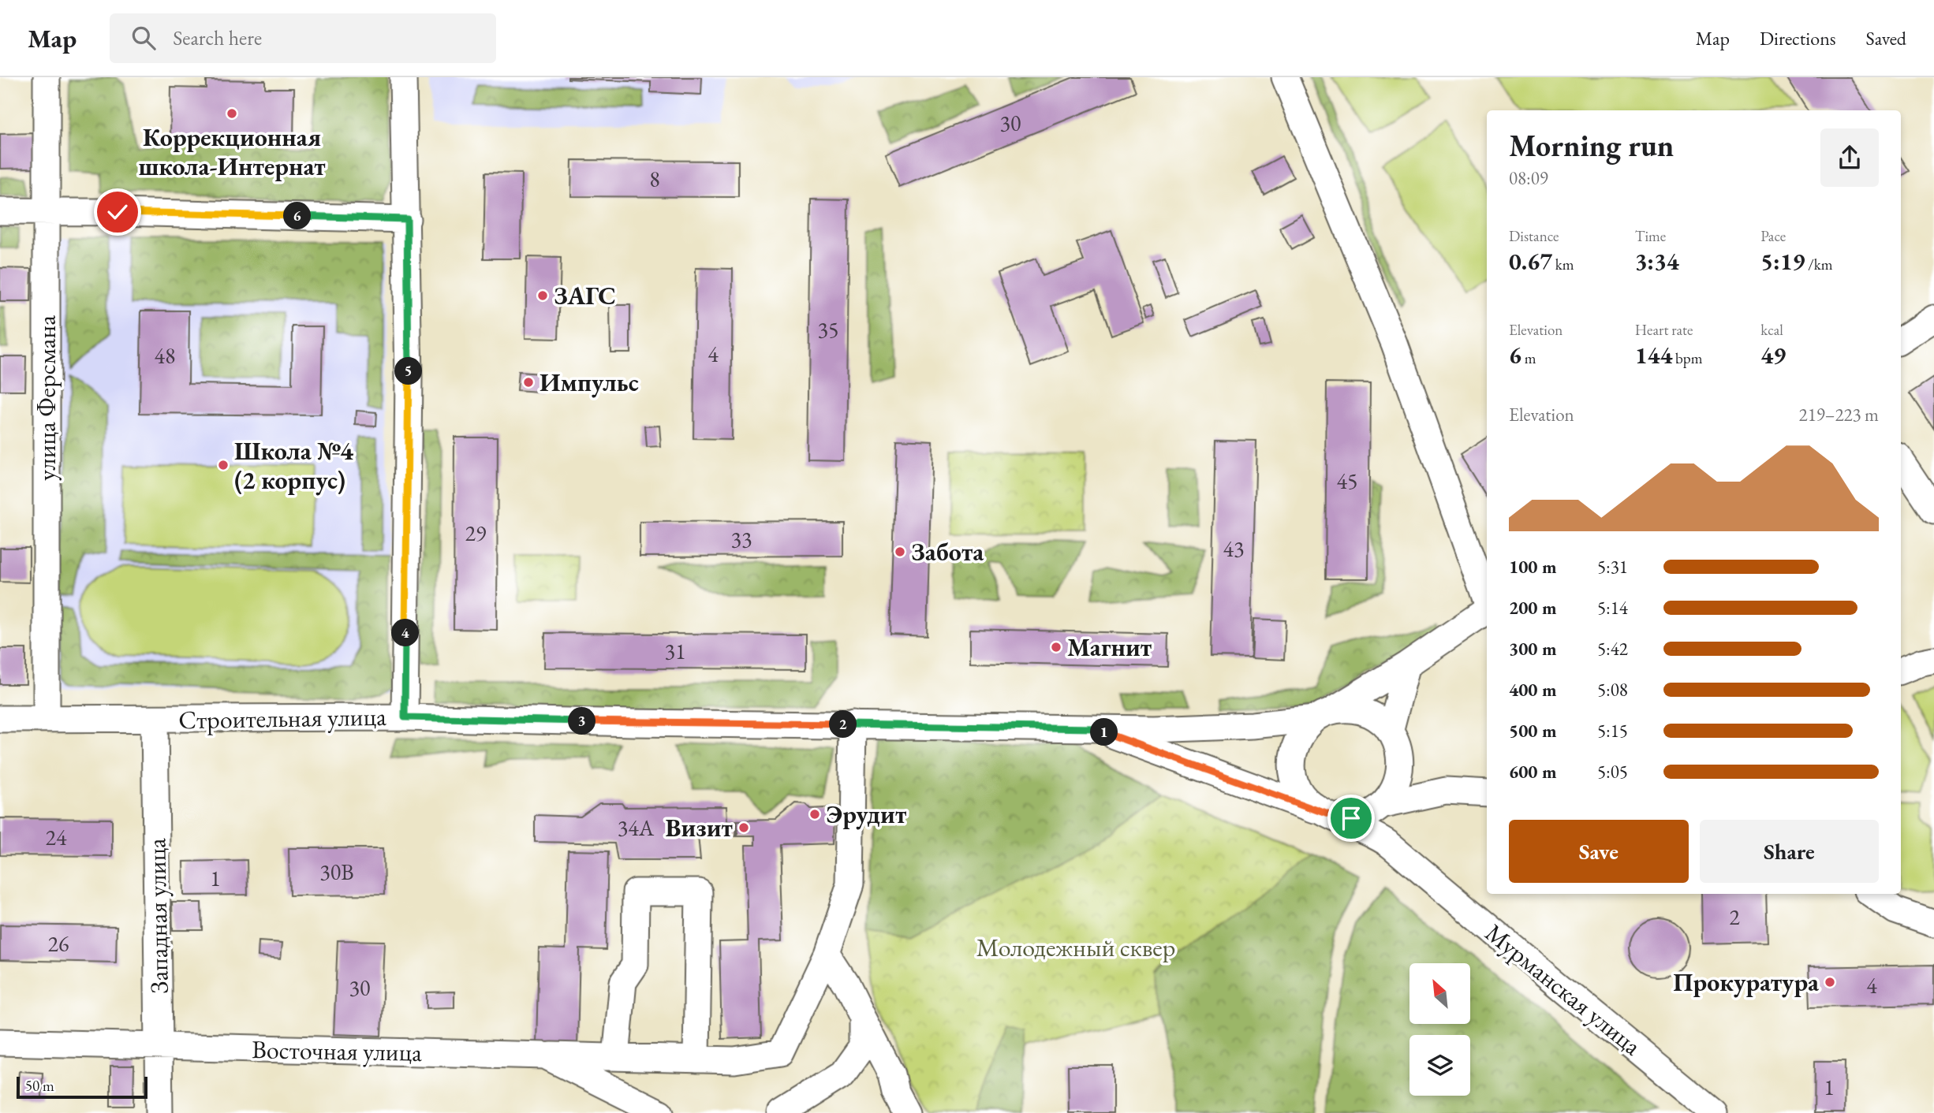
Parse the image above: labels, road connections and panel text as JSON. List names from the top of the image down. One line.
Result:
{"streets":{"street":["улица Ферсмана","Строительная улица","Западная улица","Мурманская улица","Восточная улица"]},"crossings":[["улица Ферсмана","Строительная улица"],["Строительная улица","Западная улица"],["Западная улица","Восточная улица"]],"parks":["Молодежный сквер"],"places":["Коррекционная школа-Интернат","ЗАГС","Импульс","Школа №4 (2 корпус)","Забота","Магнит","Эрудит","Визит","Прокуратура"],"house_numbers":["30","8","35","4","48","45","29","33","43","31","34А","24","30В","1","2","26","4","30","1"],"scale_bar":"50 m","north":"top left","page":{"header":"Map","search":"Search here","nav":["Map","Directions","Saved"],"heading":["Morning run","08:09"],"pins":["6","5","4","3","2","1"],"stats":[["Distance","0.67 km"],["Time","3:34"],["Pace","5:19 /km"],["Elevation","6 m"],["Heart rate","144 bpm"],["kcal","49"]],"chart":["Elevation","219–223 m"],"list":[{"name":"100 m","note":"5:31"},{"name":"200 m","note":"5:14"},{"name":"300 m","note":"5:42"},{"name":"400 m","note":"5:08"},{"name":"500 m","note":"5:15"},{"name":"600 m","note":"5:05"}],"buttons":["Save","Share"],"scale":"50 m"}}
